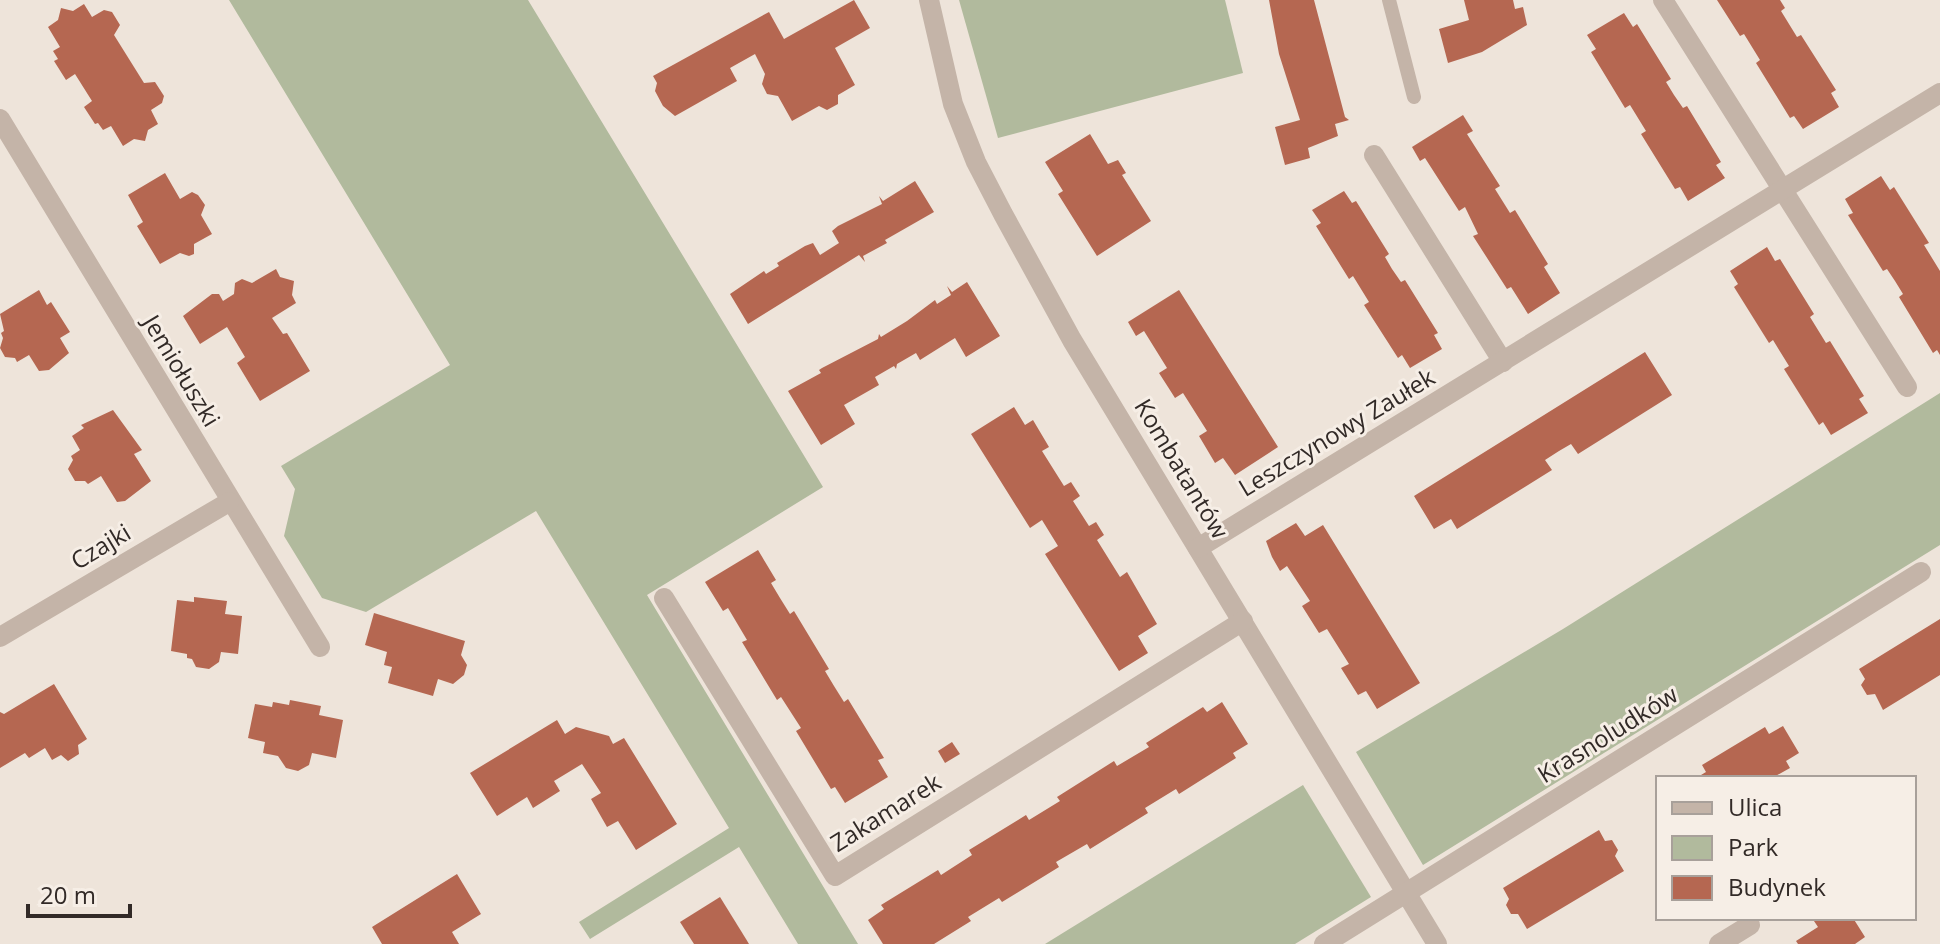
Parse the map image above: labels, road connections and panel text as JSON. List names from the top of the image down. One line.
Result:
{"streets":{"street":["Jemiołuszki","Leszczynowy Zaułek","Kombatantów","Czajki","Krasnoludków","Zakamarek"]},"crossings":[["Jemiołuszki","Czajki"],["Leszczynowy Zaułek","Kombatantów"],["Kombatantów","Krasnoludków"],["Kombatantów","Zakamarek"]],"legend":["Ulica","Park","Budynek"],"scale_bar":"20 m"}
